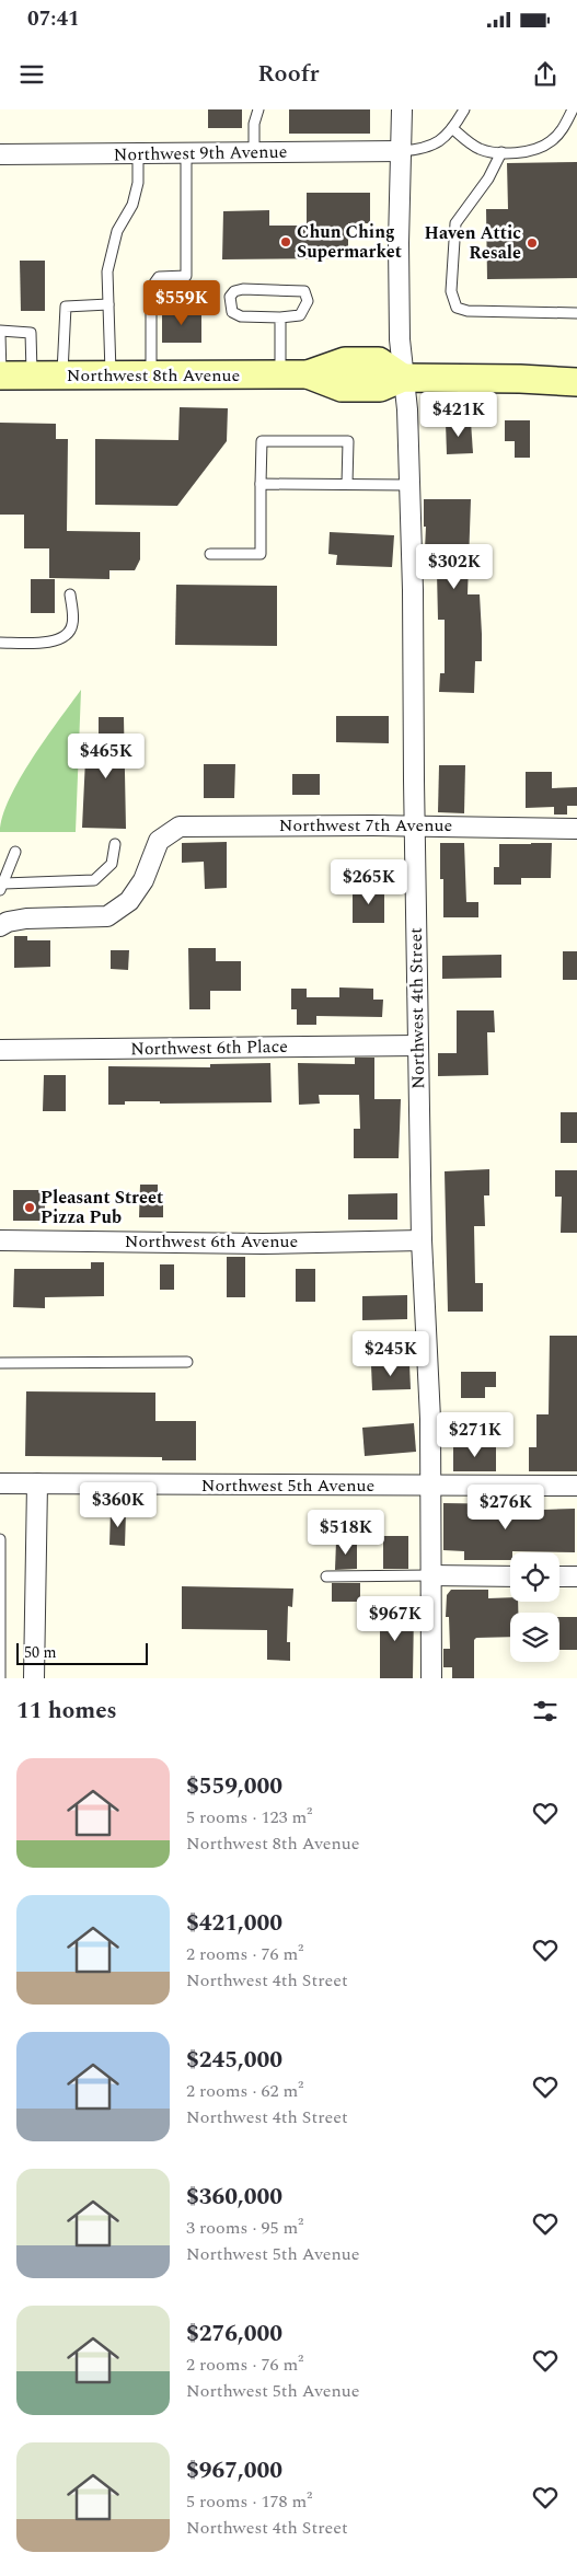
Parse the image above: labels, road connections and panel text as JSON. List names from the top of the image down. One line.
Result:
{"streets":{"main road":["Northwest 8th Avenue"],"street":["Northwest 9th Avenue","Northwest 7th Avenue","Northwest 4th Street","Northwest 6th Place","Northwest 6th Avenue","Northwest 5th Avenue"]},"crossings":[["Northwest 9th Avenue","Northwest 4th Street"],["Northwest 8th Avenue","Northwest 4th Street"],["Northwest 7th Avenue","Northwest 4th Street"],["Northwest 4th Street","Northwest 6th Place"],["Northwest 4th Street","Northwest 6th Avenue"],["Northwest 4th Street","Northwest 5th Avenue"]],"places":["Chun Ching Supermarket","Haven Attic Resale","Pleasant Street Pizza Pub"],"scale_bar":"50 m","page":{"status":"07:41","header":"Roofr","price":["$559K","$421K","$302K","$465K","$265K","$245K","$271K","$360K","$276K","$518K","$967K"],"scale":"50 m","heading":"11 homes","list":[{"name":"$559,000","note":"5 rooms · 123 m² · Northwest 8th Avenue"},{"name":"$421,000","note":"2 rooms · 76 m² · Northwest 4th Street"},{"name":"$245,000","note":"2 rooms · 62 m² · Northwest 4th Street"},{"name":"$360,000","note":"3 rooms · 95 m² · Northwest 5th Avenue"},{"name":"$276,000","note":"2 rooms · 76 m² · Northwest 5th Avenue"},{"name":"$967,000","note":"5 rooms · 178 m² · Northwest 4th Street"}]}}
